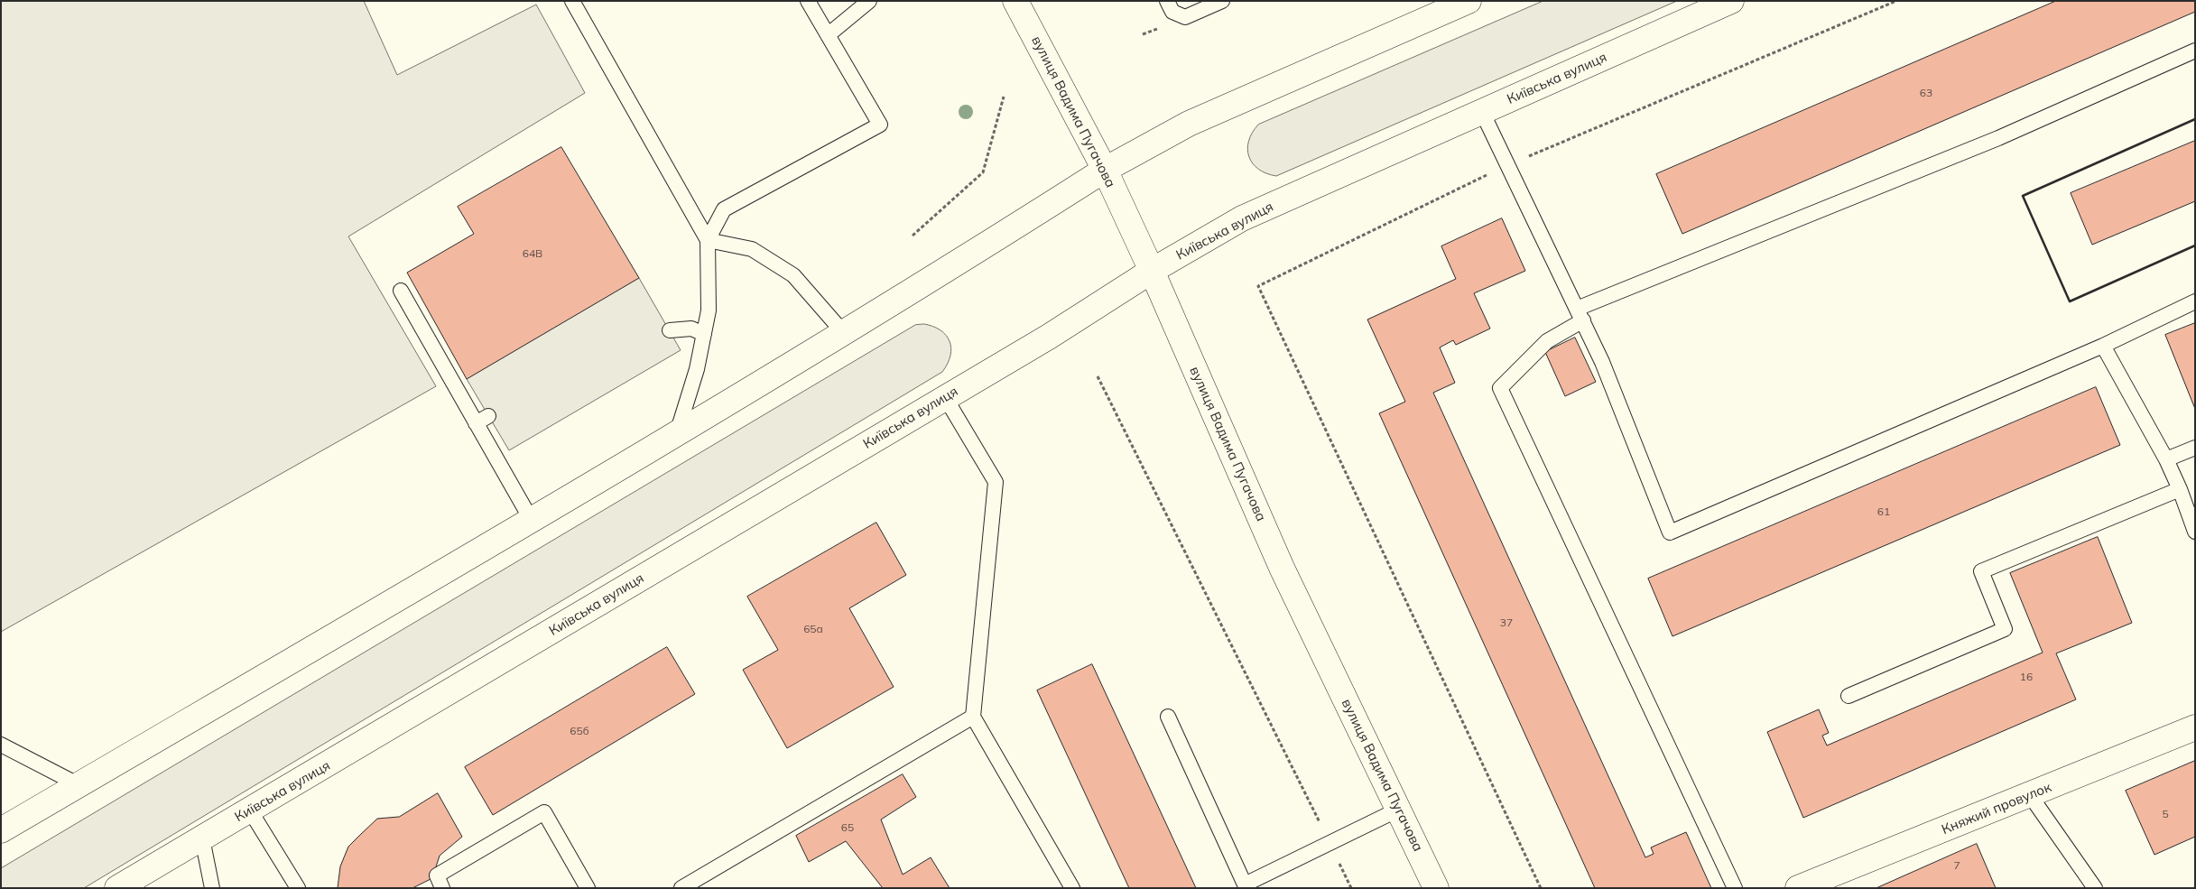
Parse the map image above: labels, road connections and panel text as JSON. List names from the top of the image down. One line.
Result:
{"streets":{"main road":["Київська вулиця","вулиця Вадима Пугачова","Княжий провулок"]},"crossings":[["Київська вулиця","вулиця Вадима Пугачова"]],"house_numbers":["63","64B","61","37","65а","16","65б","5","65","7"]}
